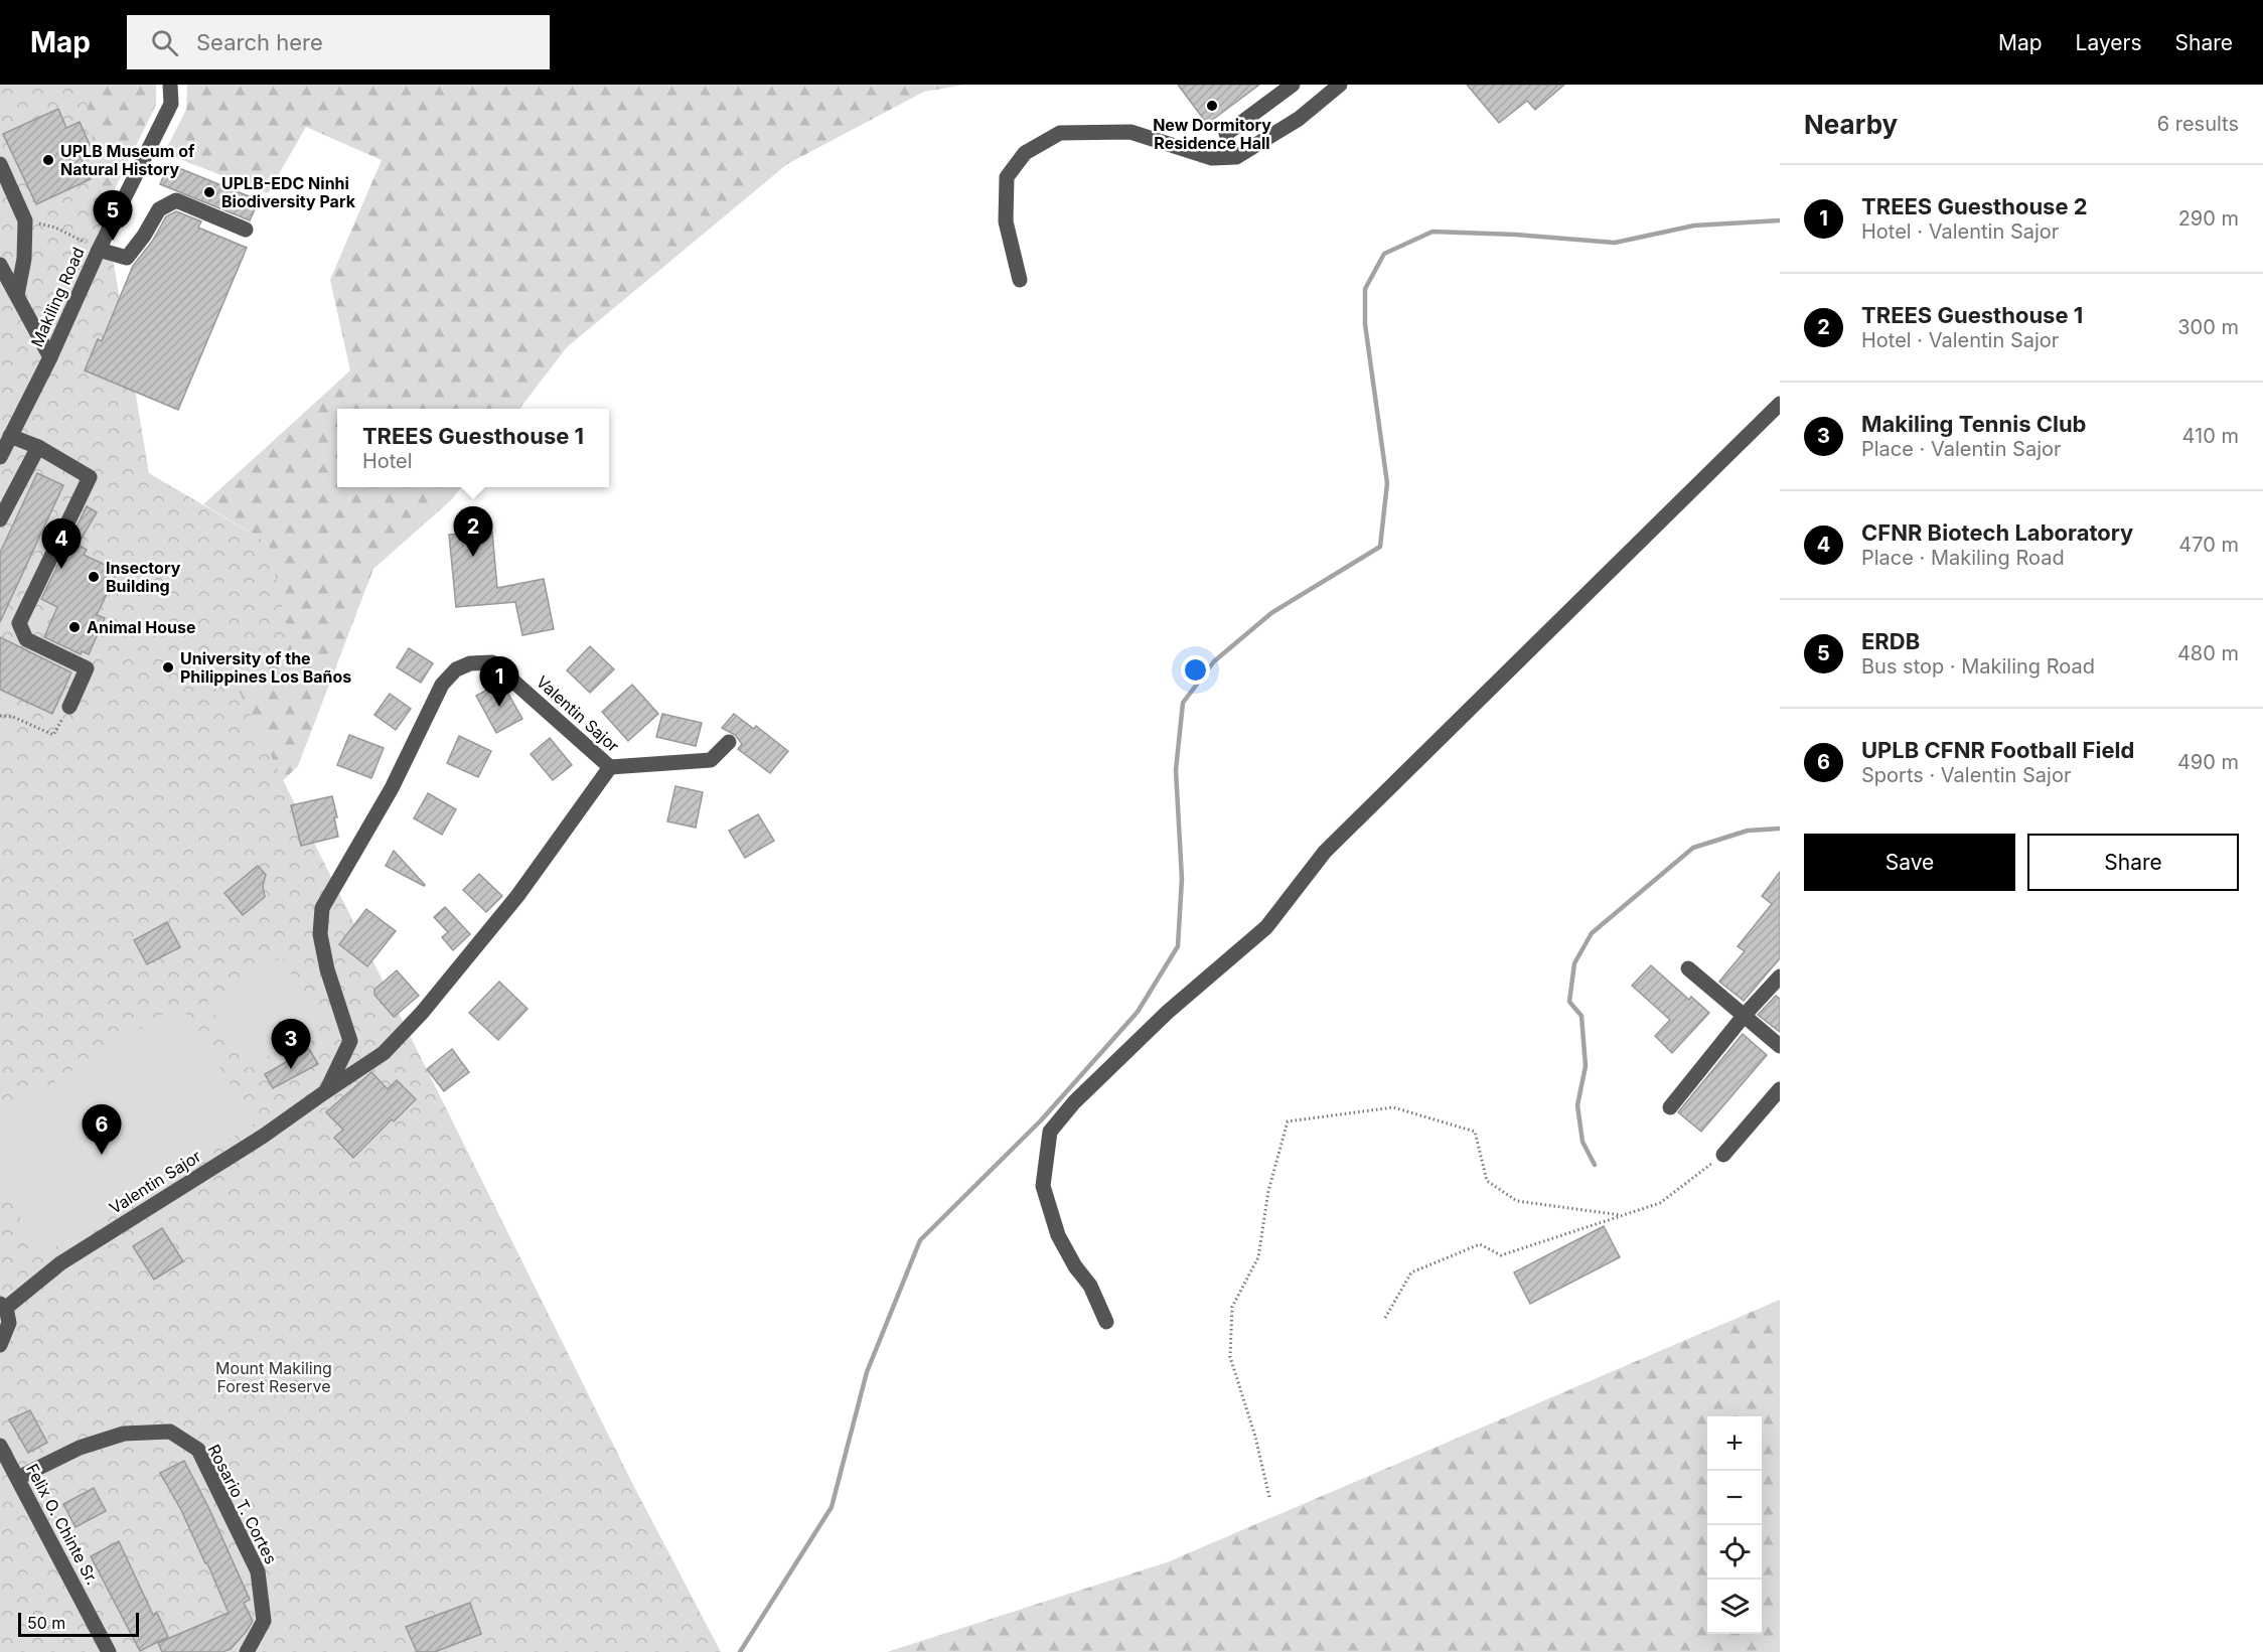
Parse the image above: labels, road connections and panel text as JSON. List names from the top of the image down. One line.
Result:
{"streets":{"street":["Makiling Road","Valentin Sajor","Rosario T. Cortes","Felix O. Chinte Sr."]},"crossings":[["Rosario T. Cortes","Felix O. Chinte Sr."]],"parks":["Mount Makiling Forest Reserve"],"places":["New Dormitory Residence Hall","UPLB Museum of Natural History","UPLB-EDC Ninhi Biodiversity Park","Insectory Building","Animal House","University of the Philippines Los Baños"],"scale_bar":"50 m","page":{"header":"Map","search":"Search here","nav":["Map","Layers","Share"],"heading":["Nearby","6 results"],"list":[{"mark":"1","name":"TREES Guesthouse 2","note":"Hotel · Valentin Sajor","value":"290 m"},{"mark":"2","name":"TREES Guesthouse 1","note":"Hotel · Valentin Sajor","value":"300 m"},{"mark":"3","name":"Makiling Tennis Club","note":"Place · Valentin Sajor","value":"410 m"},{"mark":"4","name":"CFNR Biotech Laboratory","note":"Place · Makiling Road","value":"470 m"},{"mark":"5","name":"ERDB","note":"Bus stop · Makiling Road","value":"480 m"},{"mark":"6","name":"UPLB CFNR Football Field","note":"Sports · Valentin Sajor","value":"490 m"}],"pins":["5","2","4","1","3","6"],"popup":["TREES Guesthouse 1","Hotel"],"buttons":["Save","Share"],"map_buttons":["+","−"],"scale":"50 m"}}
